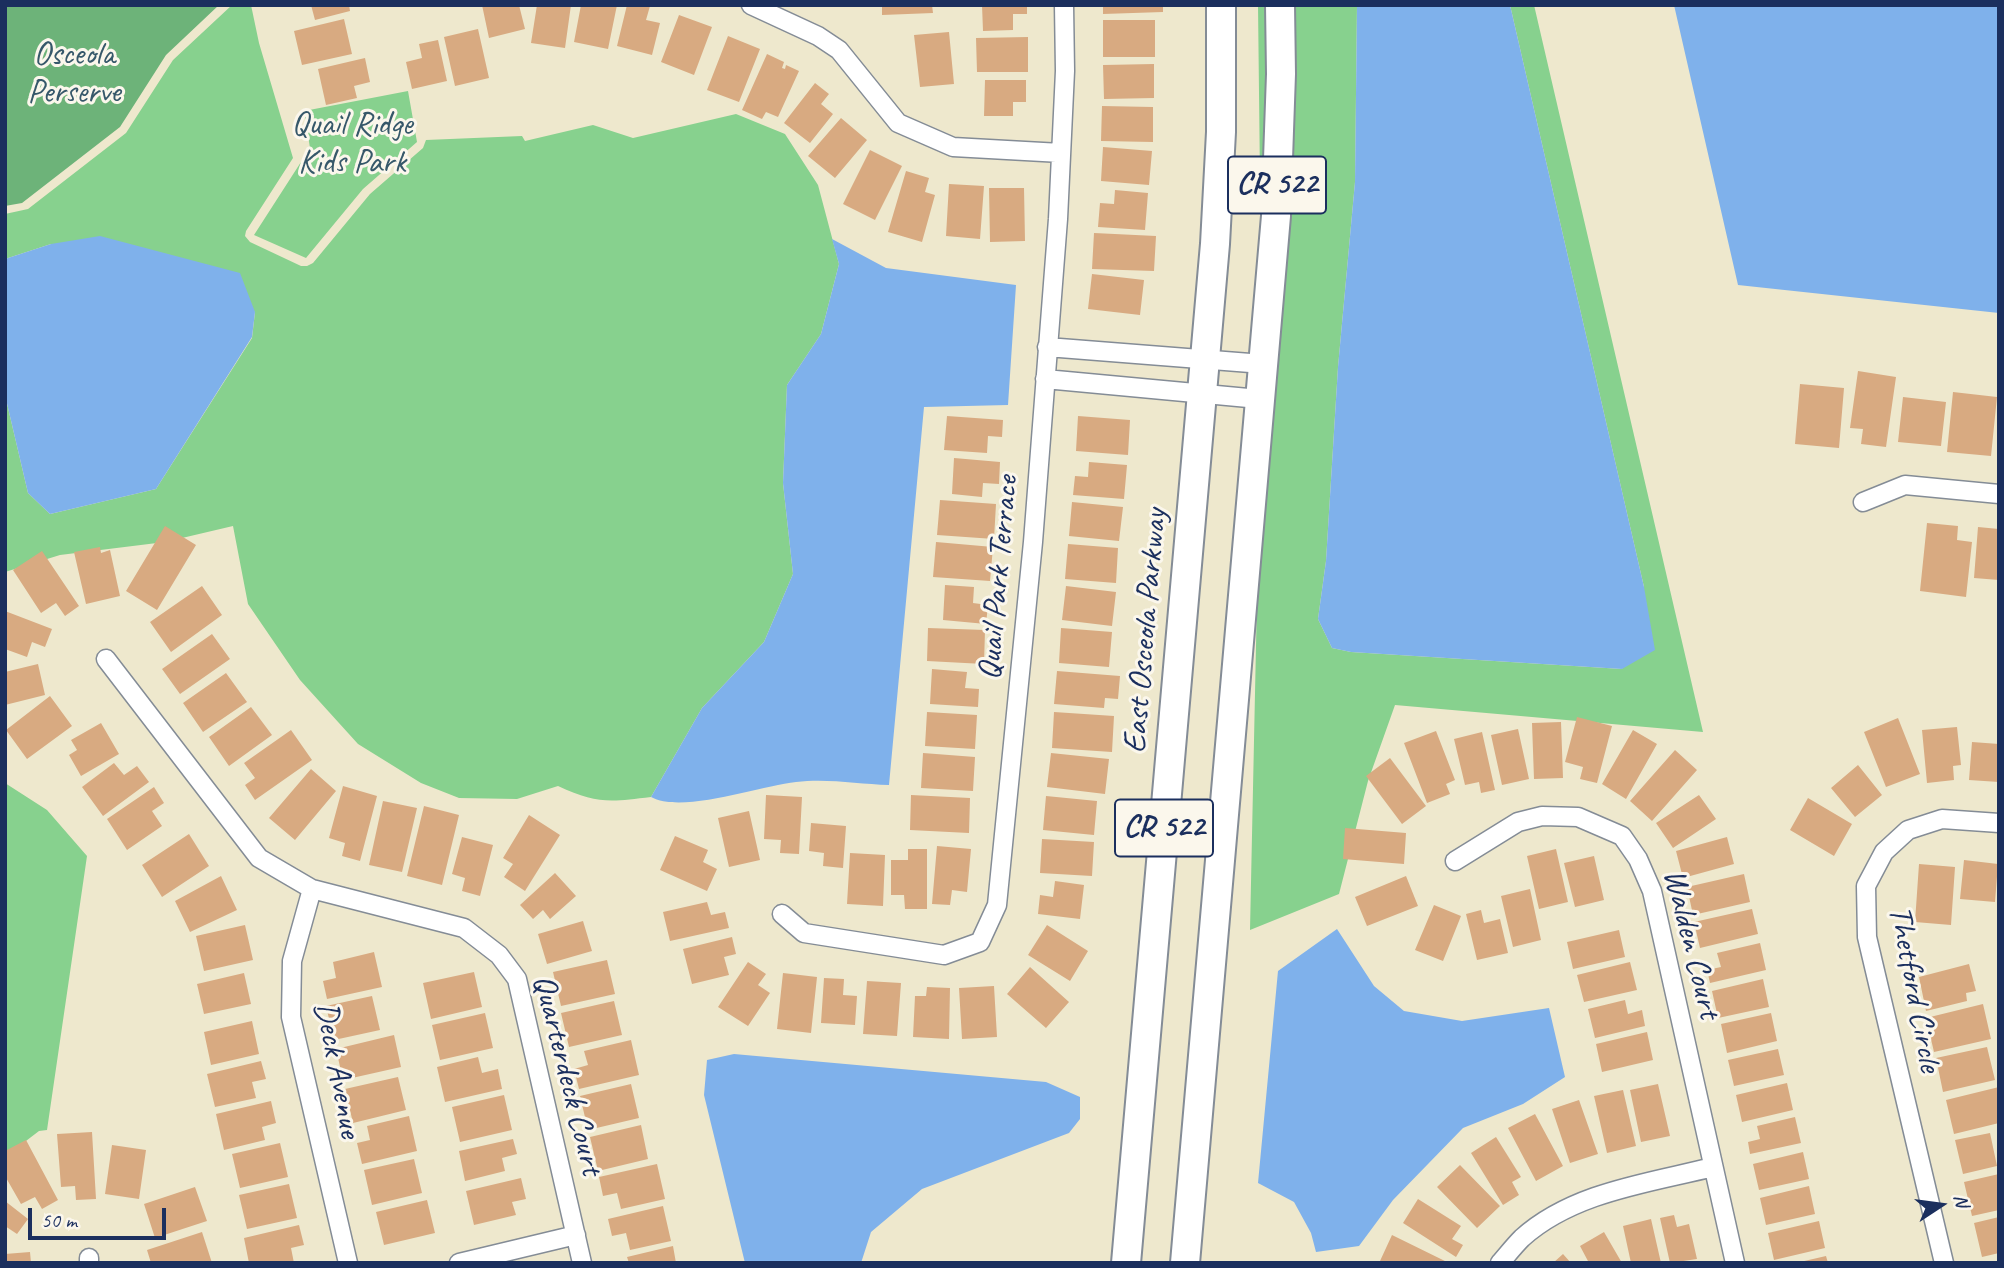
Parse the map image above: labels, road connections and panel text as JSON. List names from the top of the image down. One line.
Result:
{"streets":{"main road":["CR 522","East Osceola Parkway"],"street":["Quail Park Terrace","Walden Court","Thetford Circle","Deck Avenue","Quarterdeck Court"]},"crossings":[["Deck Avenue","Quarterdeck Court"]],"parks":["Osceola Perserve","Quail Ridge Kids Park"],"scale_bar":"50 m","north":"right"}
